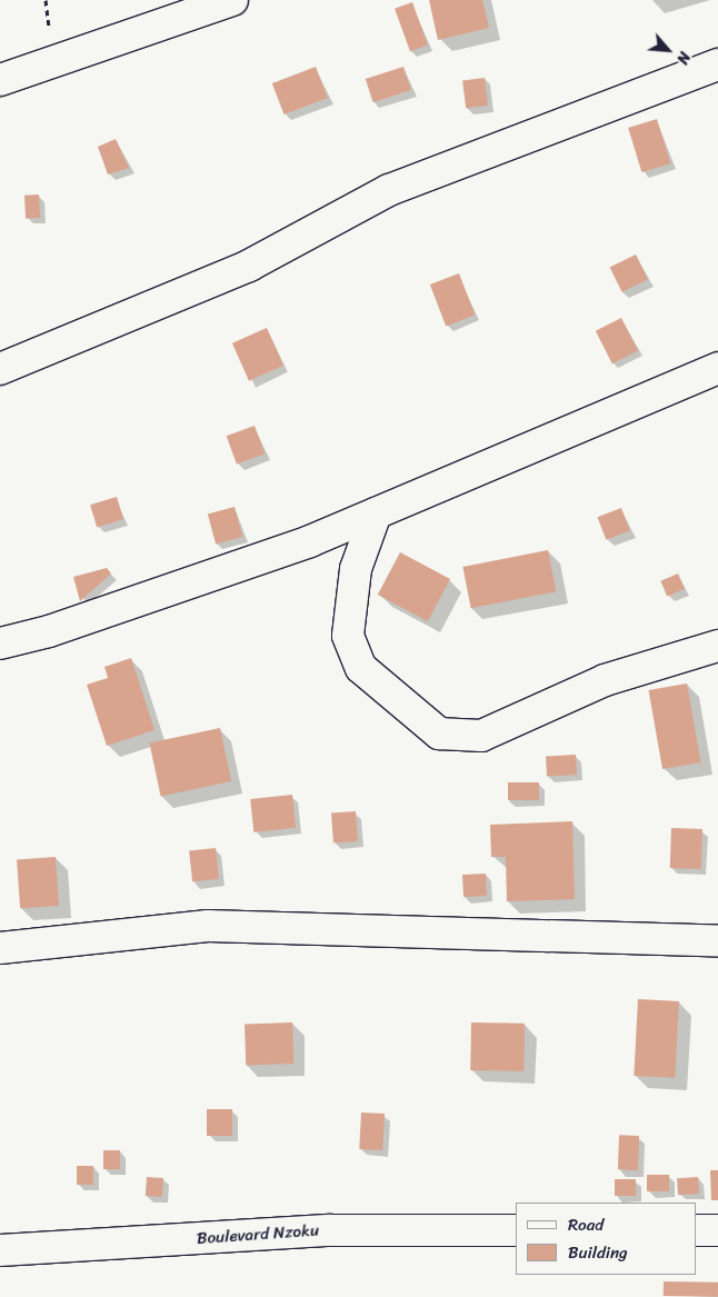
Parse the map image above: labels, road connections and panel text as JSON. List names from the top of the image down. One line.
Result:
{"streets":{"street":["Boulevard Nzoku"]},"legend":["Road","Building"],"north":"bottom right"}
